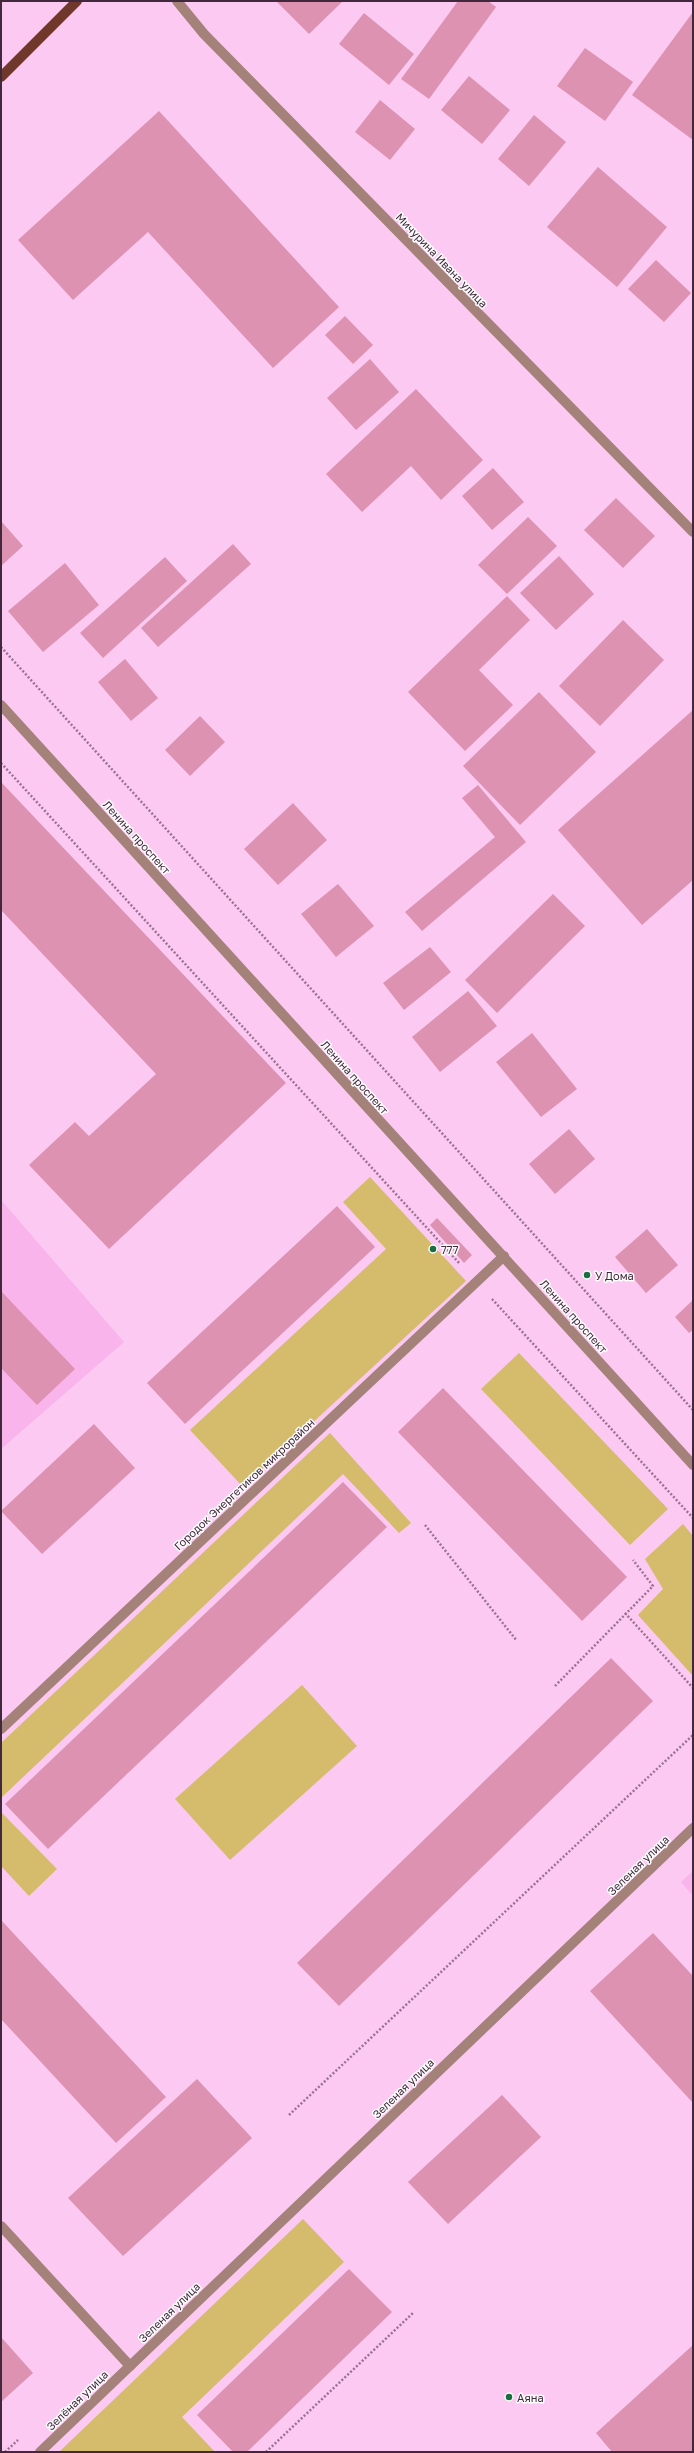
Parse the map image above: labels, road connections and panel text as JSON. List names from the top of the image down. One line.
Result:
{"streets":{"street":["Мичурина Ивана улица","Ленина проспект","Городок Энергетиков микрорайон","Зеленая улица","Зелёная улица"]},"crossings":[["Ленина проспект","Городок Энергетиков микрорайон"],["Зеленая улица","Зелёная улица"]],"places":["777","У Дома","Аяна"]}
